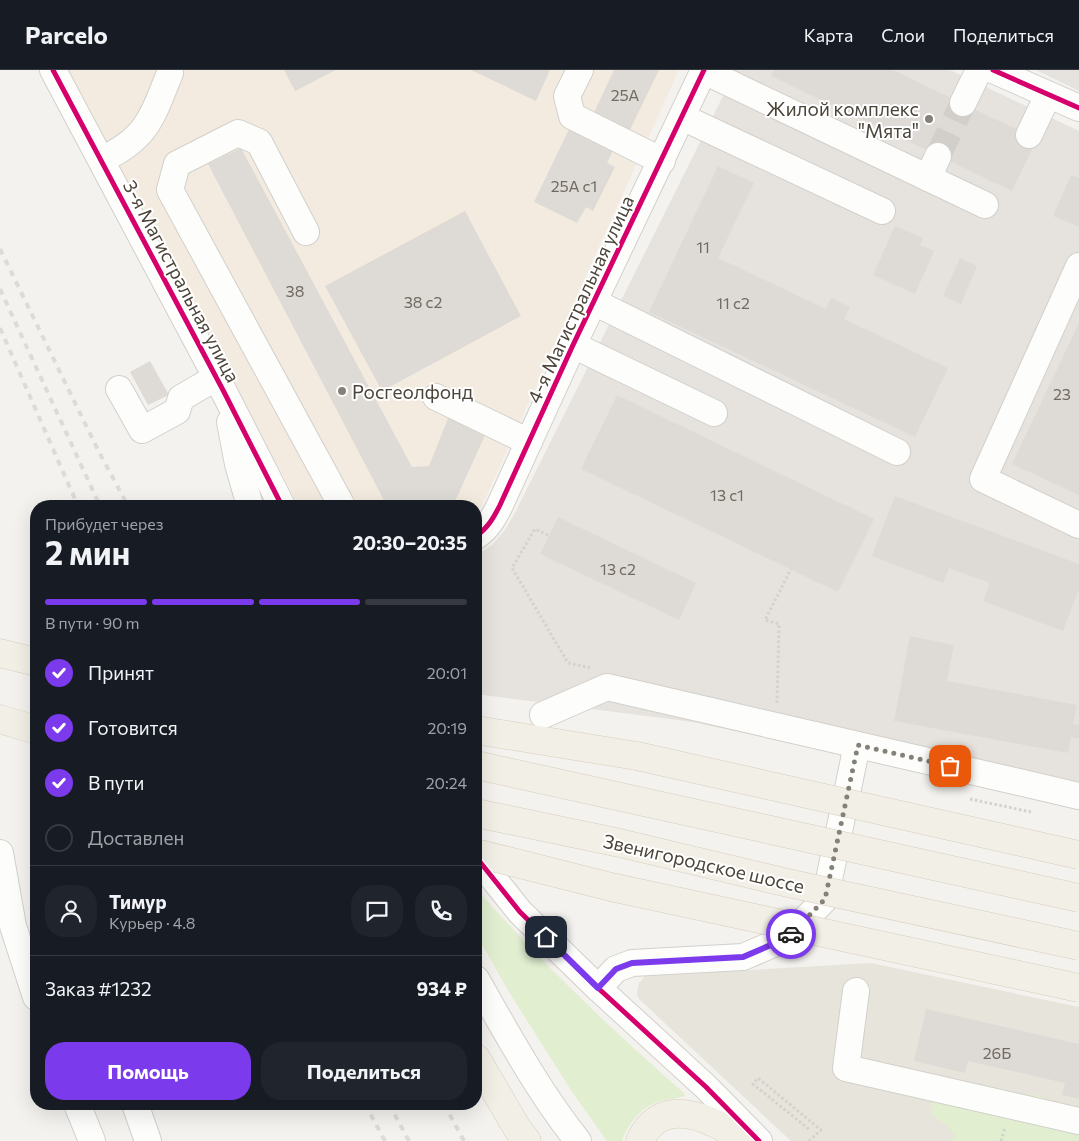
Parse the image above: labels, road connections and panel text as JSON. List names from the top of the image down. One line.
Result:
{"streets":{"main road":["Звенигородское шоссе"],"street":["3-я Магистральная улица","4-я Магистральная улица"]},"places":["Жилой комплекс \"Мята\"","Росгеолфонд"],"house_numbers":["25А","25А с1","11","38","38 с2","11 с2","23","13 с1","13 с2","26Б"],"page":{"header":"Parcelo","nav":["Карта","Слои","Поделиться"],"heading":["2 мин","Прибудет через","20:30–20:35"],"panel":["Тимур","Курьер · 4.8","Заказ #1232","934 ₽"],"bar":"В пути · 90 m","list":[["Принят","20:01"],["Готовится","20:19"],["В пути","20:24"],"Доставлен"],"buttons":["Помощь","Поделиться"]}}
